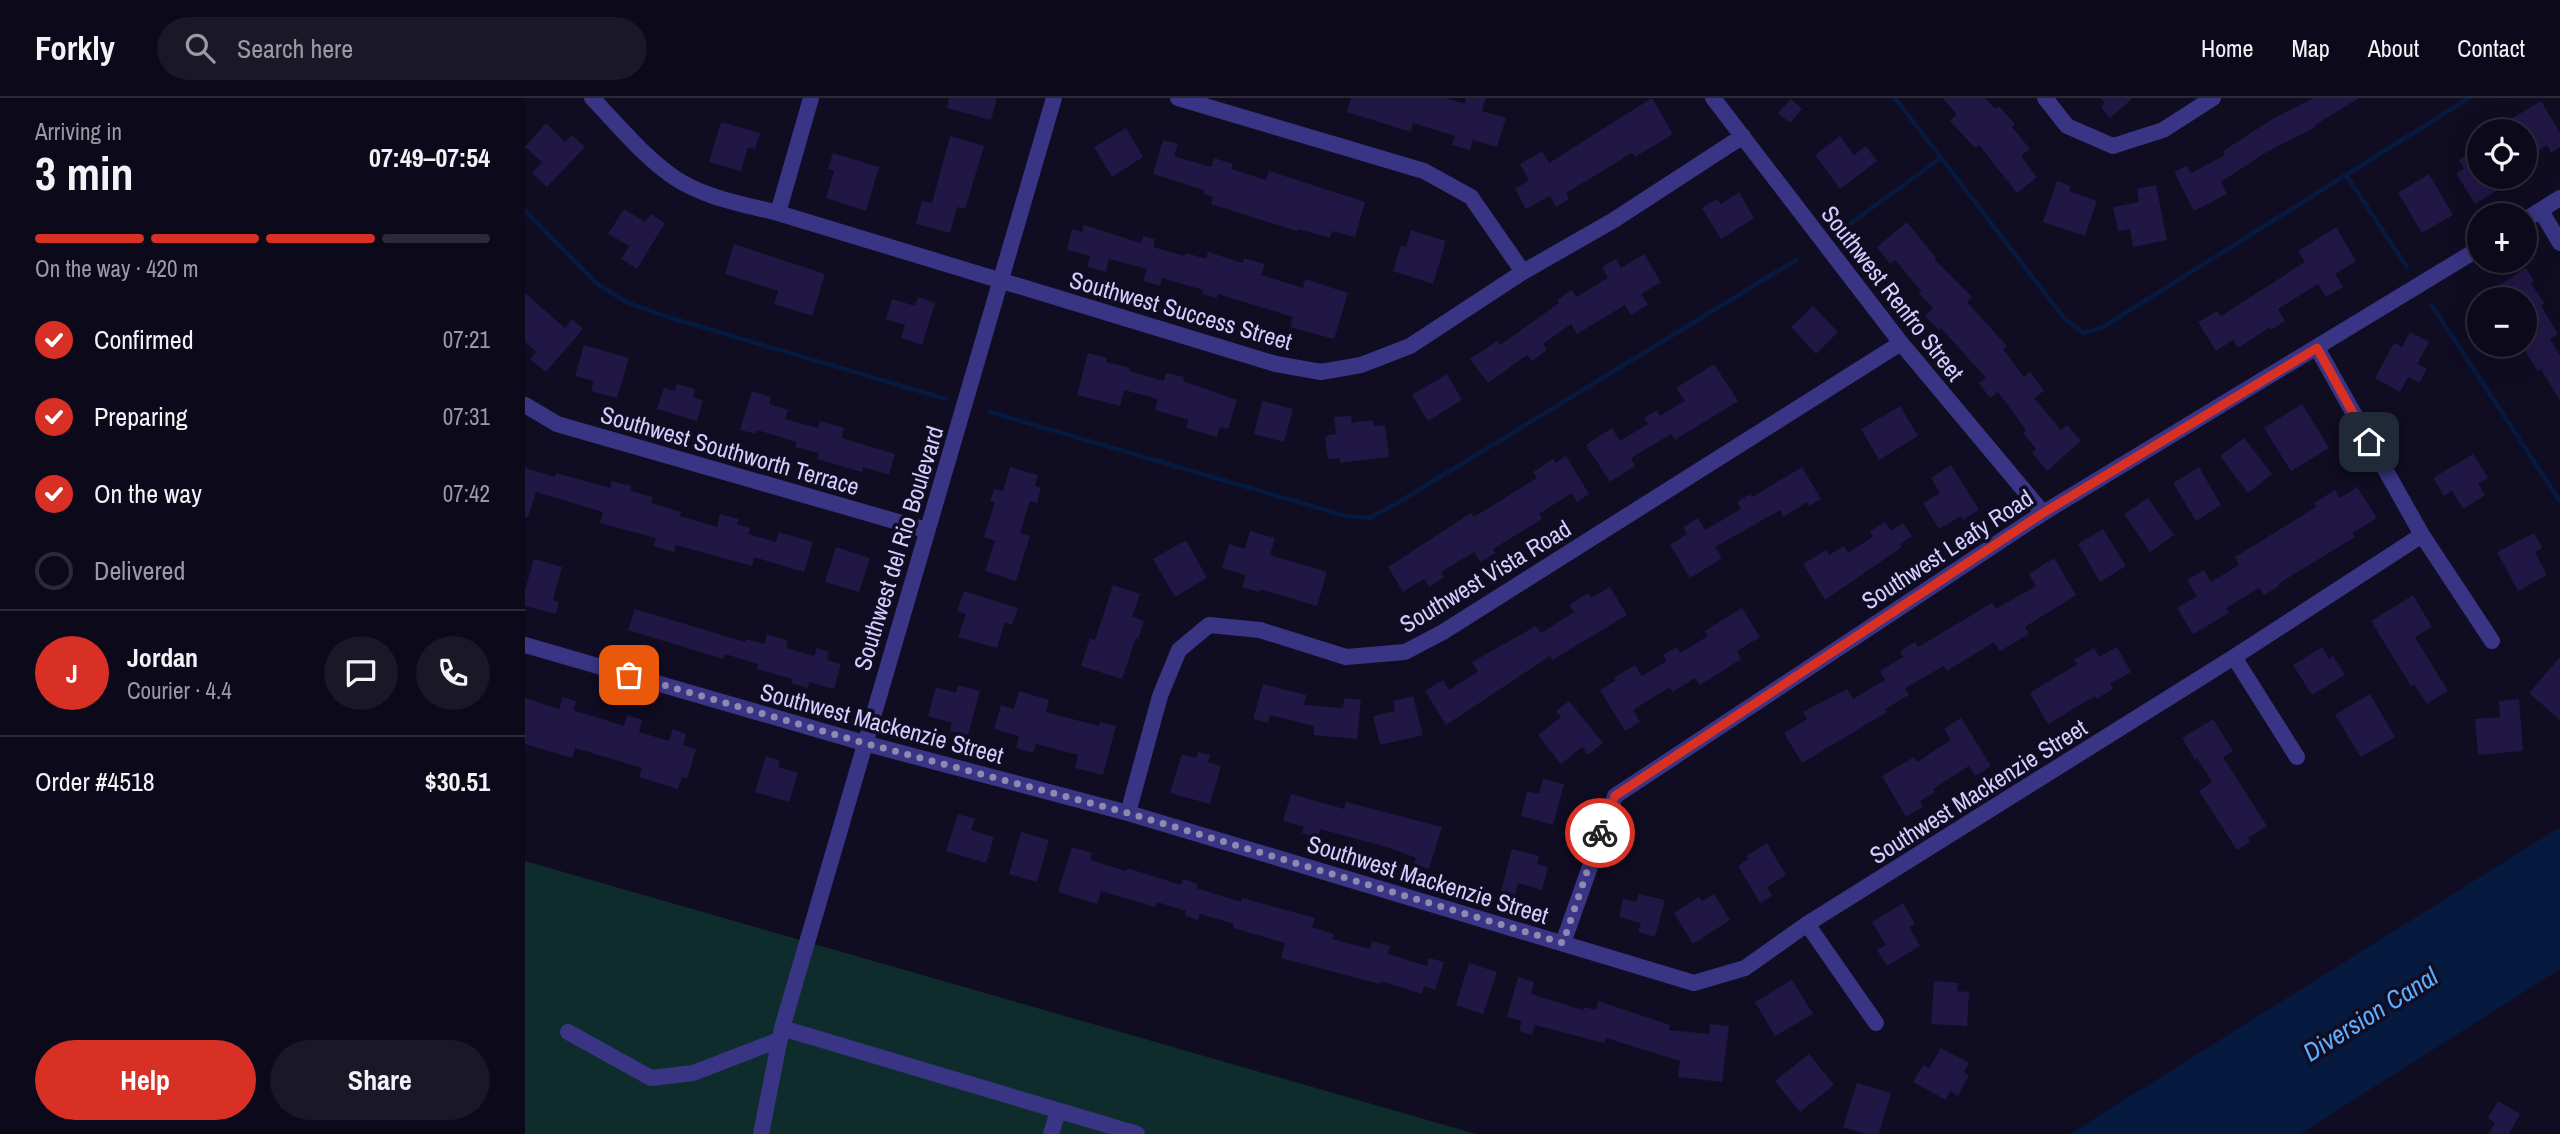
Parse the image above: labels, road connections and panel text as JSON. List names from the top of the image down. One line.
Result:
{"streets":{"street":["Southwest Renfro Street","Southwest Success Street","Southwest Southworth Terrace","Southwest del Rio Boulevard","Southwest Leafy Road","Southwest Vista Road","Southwest Mackenzie Street"]},"crossings":[["Southwest Renfro Street","Southwest Success Street"],["Southwest Renfro Street","Southwest Leafy Road"],["Southwest Renfro Street","Southwest Vista Road"],["Southwest Success Street","Southwest del Rio Boulevard"],["Southwest Southworth Terrace","Southwest del Rio Boulevard"],["Southwest del Rio Boulevard","Southwest Mackenzie Street"],["Southwest Leafy Road","Southwest Mackenzie Street"],["Southwest Vista Road","Southwest Mackenzie Street"]],"water":["Diversion Canal"],"page":{"header":"Forkly","search":"Search here","nav":["Home","Map","About","Contact"],"heading":["3 min","Arriving in","07:49–07:54"],"panel":["Jordan","Courier · 4.4","Order #4518","$30.51"],"map_buttons":["+","−"],"bar":"On the way · 420 m","list":[["Confirmed","07:21"],["Preparing","07:31"],["On the way","07:42"],"Delivered"],"round":"J","buttons":["Help","Share"]}}
